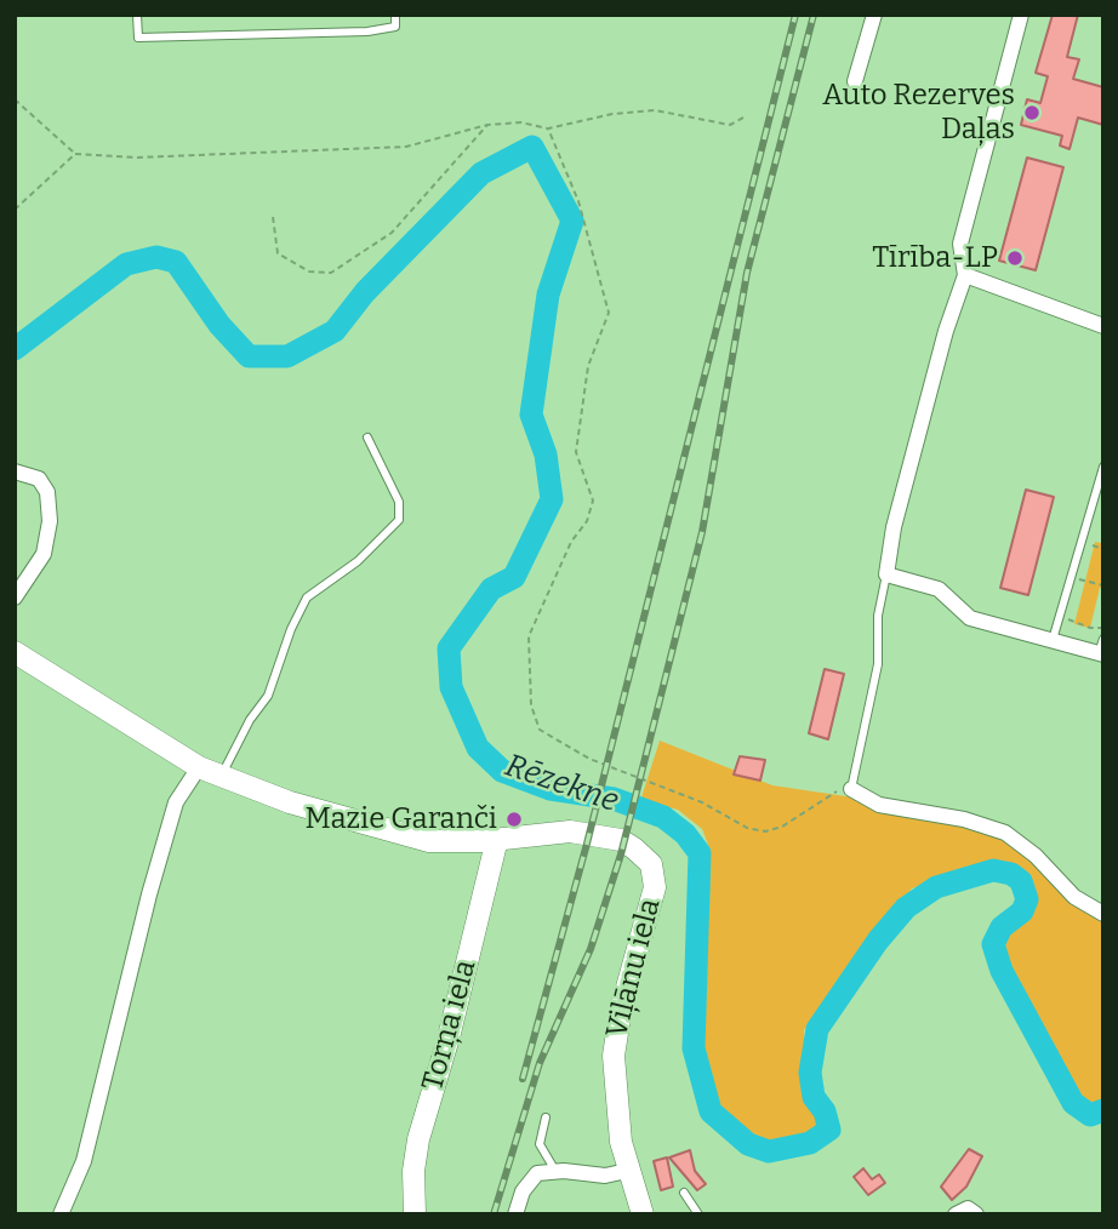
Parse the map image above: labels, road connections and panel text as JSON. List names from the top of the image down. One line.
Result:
{"streets":{"main road":["Viļānu iela","Torņa iela"]},"crossings":[["Viļānu iela","Torņa iela"]],"water":["Rēzekne"],"places":["Auto Rezerves Daļas","Tīrība-LP","Mazie Garanči"]}
